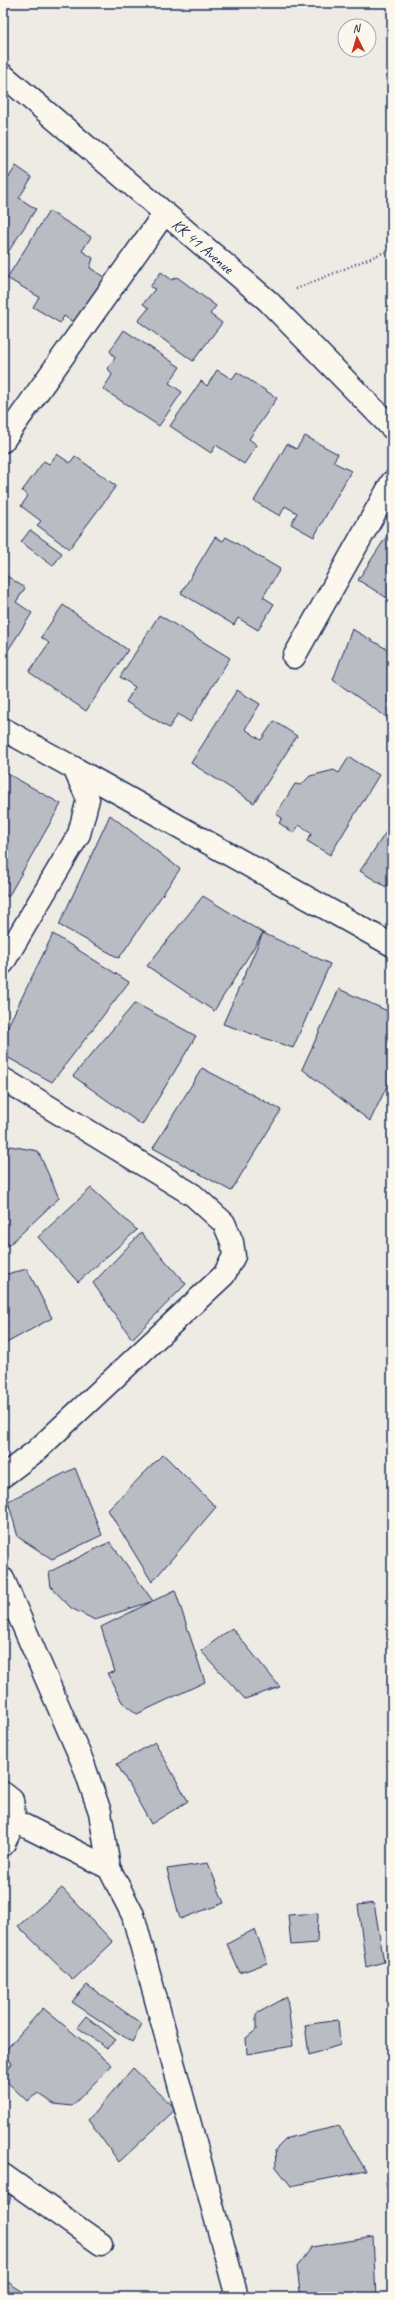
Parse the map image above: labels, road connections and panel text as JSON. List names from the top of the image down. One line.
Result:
{"streets":{"street":["KK 41 Avenue"]},"north":"top"}
